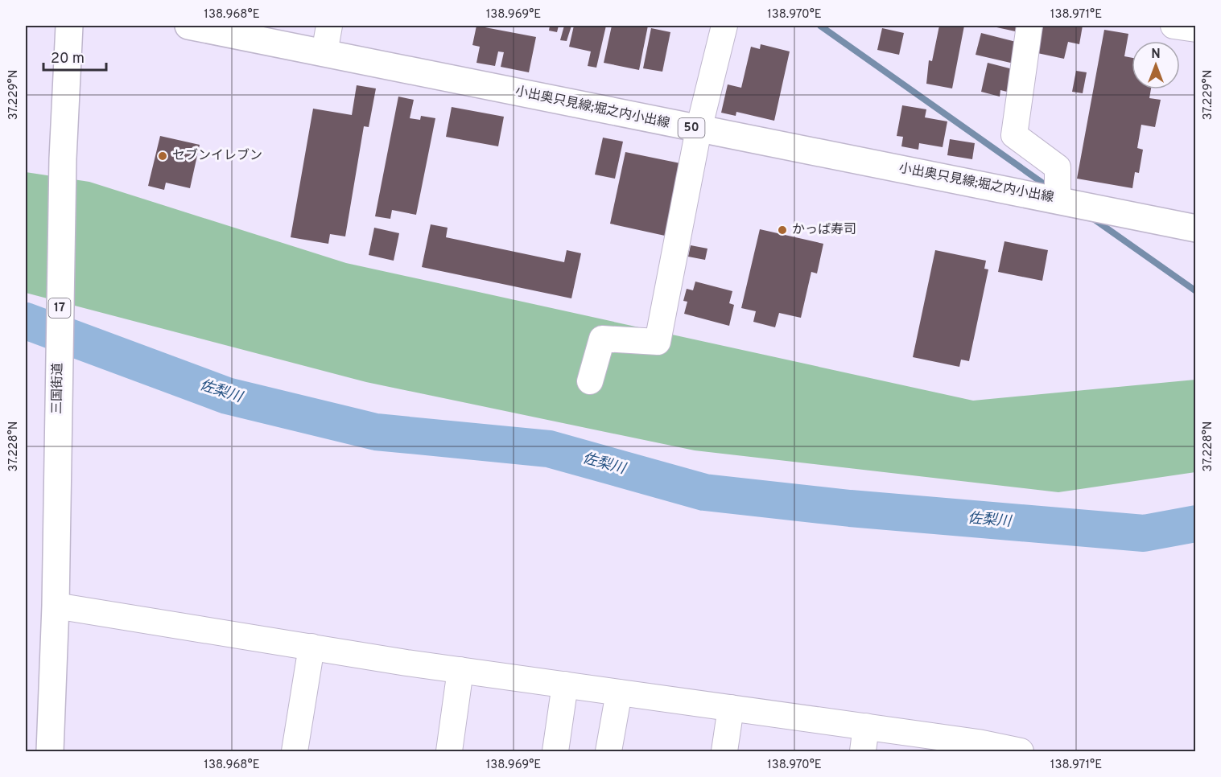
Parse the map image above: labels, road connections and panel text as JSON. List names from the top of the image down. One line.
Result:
{"streets":{"main road":["小出奥只見線;堀之内小出線","50","17","三国街道"]},"water":["佐梨川"],"places":["セブンイレブン","かっぱ寿司"],"scale_bar":"20 m","north":"top","coordinates":["138.968°E","138.969°E","138.970°E","138.971°E","37.229°N","37.228°N"]}
